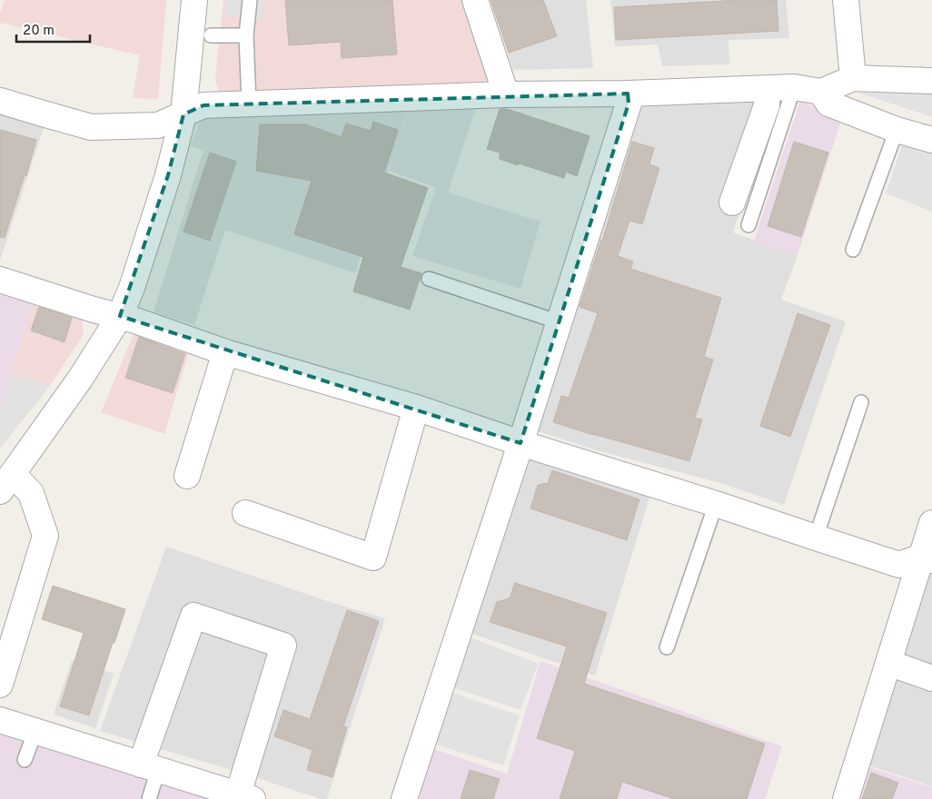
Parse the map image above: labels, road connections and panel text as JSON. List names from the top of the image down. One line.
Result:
{"scale_bar":"20 m"}
